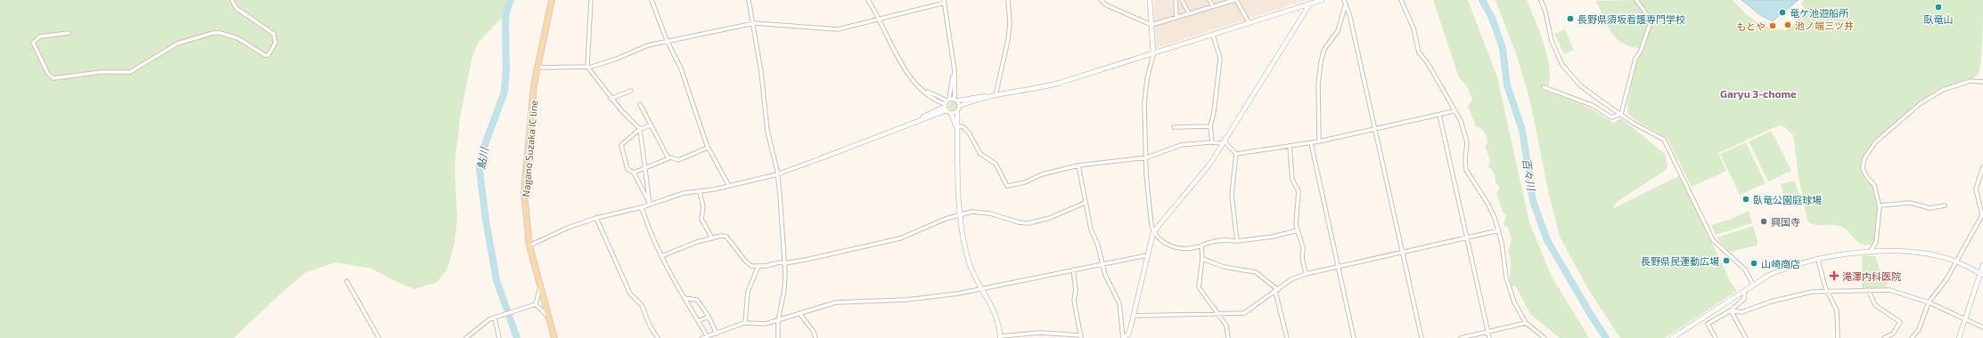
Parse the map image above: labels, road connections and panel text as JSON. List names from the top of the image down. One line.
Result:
{"streets":{"main road":["Nagano Suzaka IC line"]},"districts":["Garyu 3-chome"],"water":["鮎川","百々川"],"places":{"other":["臥竜山","竜ケ池遊船所","長野県須坂看護専門学校","池ノ端三ツ井","もとや","臥竜公園庭球場","興国寺","長野県民運動広場","山崎商店"],"health":["滝澤内科医院"]}}
